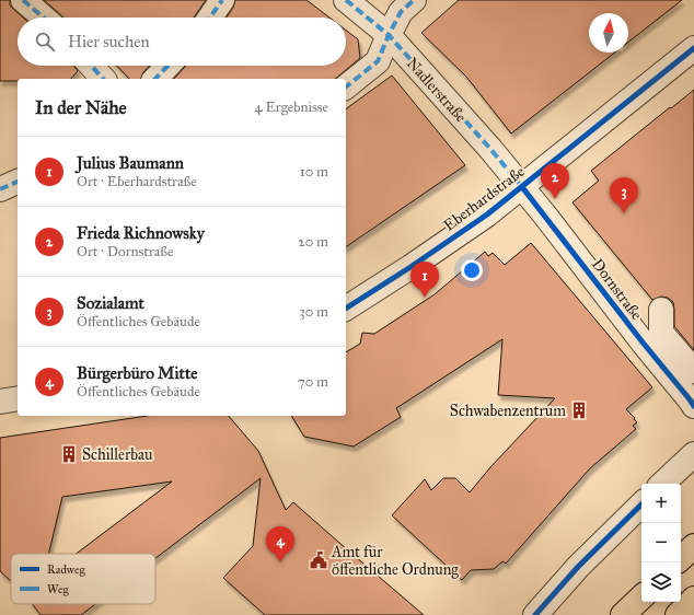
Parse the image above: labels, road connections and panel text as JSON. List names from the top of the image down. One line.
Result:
{"streets":{"street":["Nadlerstraße","Eberhardstraße","Dornstraße"]},"crossings":[["Nadlerstraße","Eberhardstraße"],["Nadlerstraße","Dornstraße"],["Eberhardstraße","Dornstraße"]],"places":{"building":["Schwabenzentrum","Schillerbau"],"public building":["Amt für öffentliche Ordnung"]},"legend":["Radweg","Weg"],"north":"top","page":{"search":"Hier suchen","heading":["In der Nähe","4 Ergebnisse"],"list":[{"mark":"1","name":"Julius Baumann","note":"Ort · Eberhardstraße","value":"10 m"},{"mark":"2","name":"Frieda Richnowsky","note":"Ort · Dornstraße","value":"20 m"},{"mark":"3","name":"Sozialamt","note":"Öffentliches Gebäude","value":"30 m"},{"mark":"4","name":"Bürgerbüro Mitte","note":"Öffentliches Gebäude","value":"70 m"}],"pins":["2","3","1","4"],"map_buttons":["+","−"]}}
